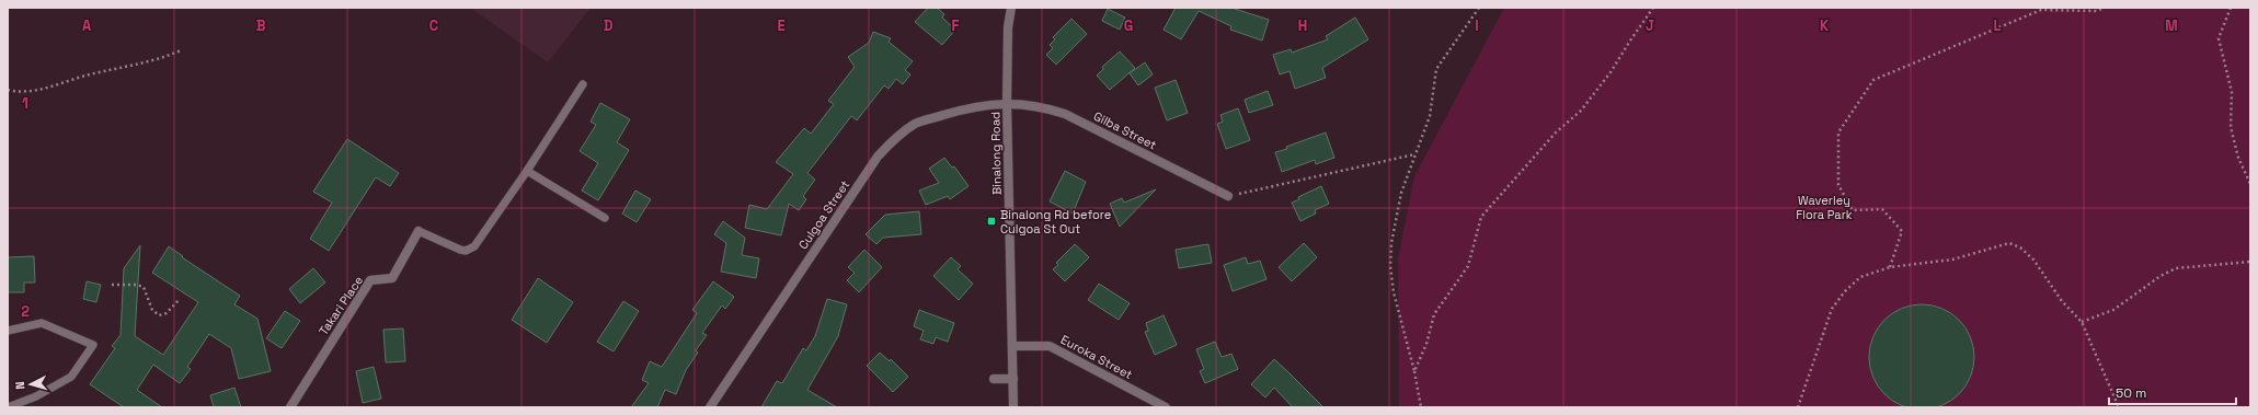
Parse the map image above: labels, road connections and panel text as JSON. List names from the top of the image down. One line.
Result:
{"streets":{"street":["Gilba Street","Binalong Road","Culgoa Street","Takari Place","Euroka Street"]},"crossings":[["Gilba Street","Binalong Road"],["Gilba Street","Culgoa Street"],["Binalong Road","Culgoa Street"],["Binalong Road","Euroka Street"]],"parks":["Waverley Flora Park"],"places":{"transit":["Binalong Rd before Culgoa St Out"]},"scale_bar":"50 m","north":"left","grid":{"columns":["A","B","C","D","E","F","G","H","I","J","K","L","M"],"rows":["1","2"]}}
